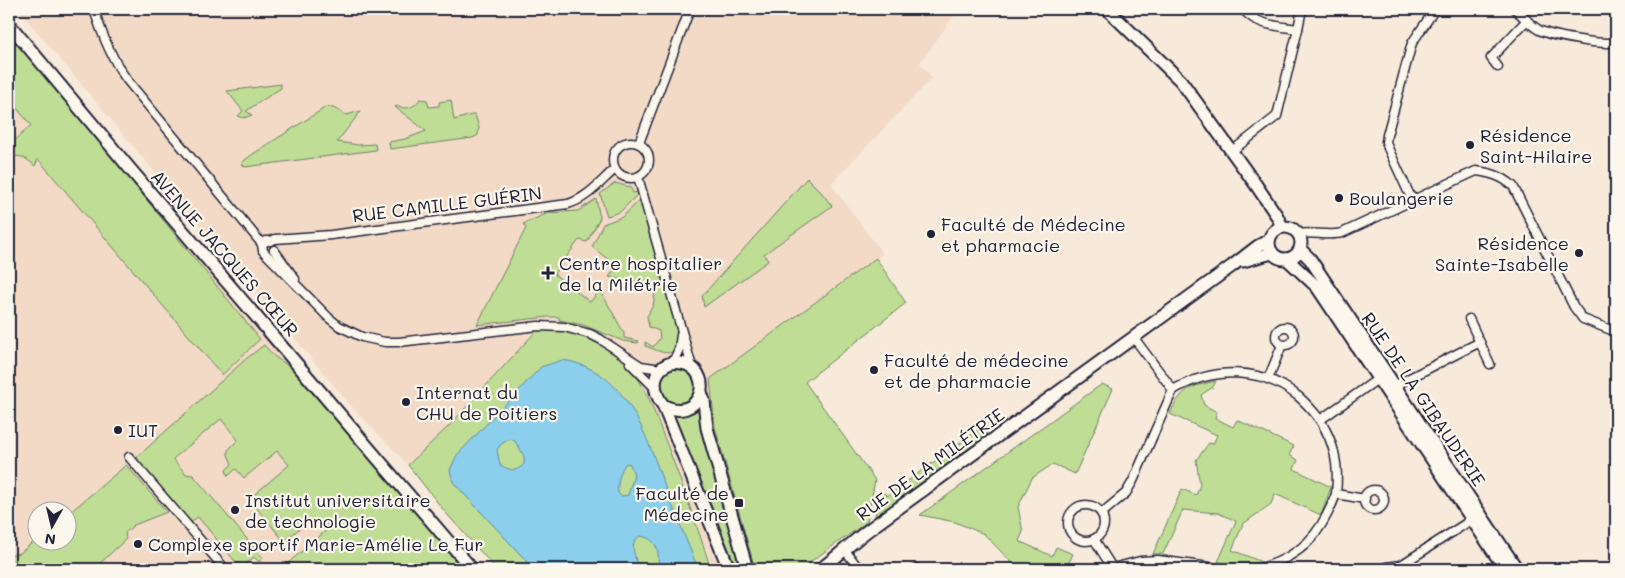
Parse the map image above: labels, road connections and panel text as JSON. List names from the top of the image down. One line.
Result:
{"streets":{"street":["RUE CAMILLE GUÉRIN","AVENUE JACQUES CŒUR","RUE DE LA GIBAUDERIE","RUE DE LA MILÉTRIE"]},"crossings":[["RUE DE LA GIBAUDERIE","RUE DE LA MILÉTRIE"]],"places":{"other":["Résidence Saint-Hilaire","Boulangerie","Faculté de Médecine et pharmacie","Résidence Sainte-Isabelle","Faculté de médecine et de pharmacie","Internat du CHU de Poitiers","IUT","Institut universitaire de technologie","Complexe sportif Marie-Amélie Le Fur"],"health":["Centre hospitalier de la Milétrie"],"transit":["Faculté de Médecine"]},"north":"bottom"}
